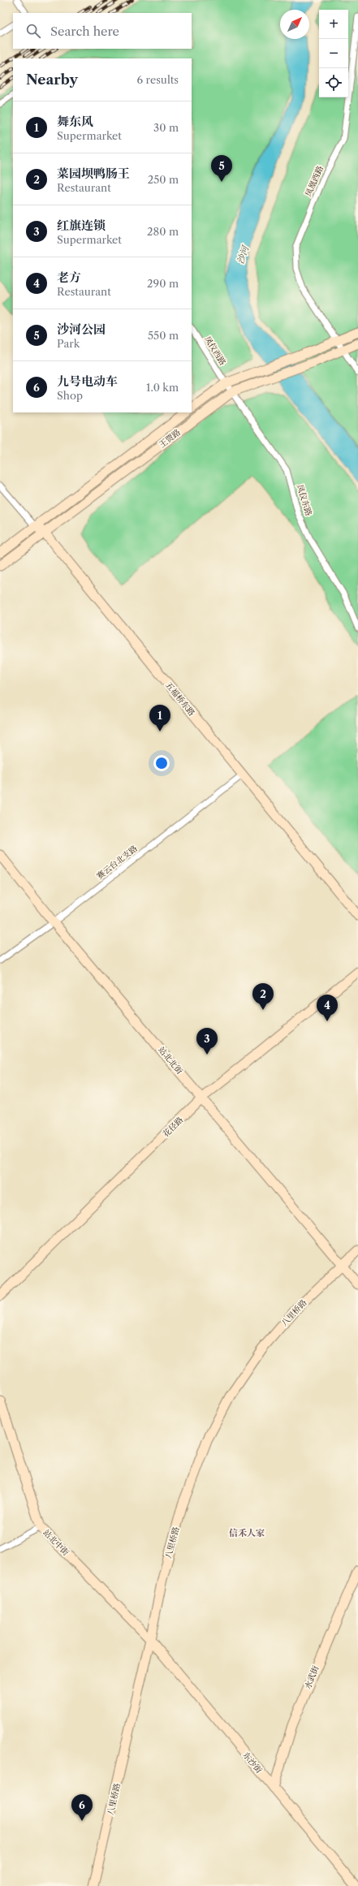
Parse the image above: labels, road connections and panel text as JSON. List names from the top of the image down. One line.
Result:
{"streets":{"street":["凤凰西路","凤仪西路","王贾路","凤仪东路","五福桥东路","赛云台北支路","站北北街","花径路","八里桥路","站北中街","水武街","东沙街"]},"crossings":[["凤凰西路","王贾路"],["凤仪西路","凤仪东路"],["王贾路","凤仪东路"],["王贾路","五福桥东路"],["五福桥东路","赛云台北支路"],["赛云台北支路","站北北街"],["站北北街","花径路"],["站北北街","八里桥路"],["八里桥路","站北中街"],["八里桥路","东沙街"],["站北中街","东沙街"],["水武街","东沙街"]],"districts":["信禾人家"],"water":["沙河"],"north":"top right","page":{"map_buttons":["+","−"],"search":"Search here","heading":["Nearby","6 results"],"list":[{"mark":"1","name":"舞东风","note":"Supermarket","value":"30 m"},{"mark":"2","name":"菜园坝鸭肠王","note":"Restaurant","value":"250 m"},{"mark":"3","name":"红旗连锁","note":"Supermarket","value":"280 m"},{"mark":"4","name":"老方","note":"Restaurant","value":"290 m"},{"mark":"5","name":"沙河公园","note":"Park","value":"550 m"},{"mark":"6","name":"九号电动车","note":"Shop","value":"1.0 km"}],"pins":["5","1","2","4","3","6"]}}
